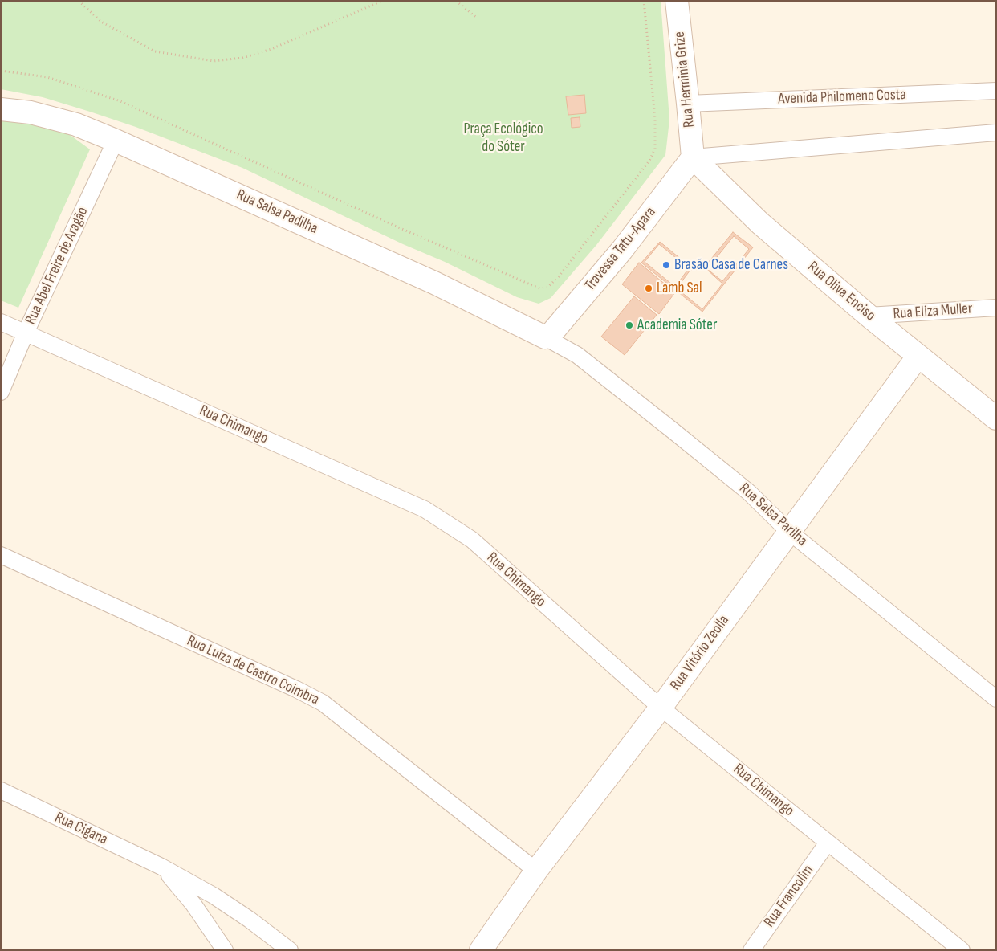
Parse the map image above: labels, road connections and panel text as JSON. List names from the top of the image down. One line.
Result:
{"streets":{"main road":["Rua Herminia Grize","Rua Salsa Padilha","Travessa Tatu-Apara","Rua Oliva Enciso","Rua Vitório Zeolla"],"street":["Avenida Philomeno Costa","Rua Abel Freire de Aragão","Rua Eliza Muller","Rua Chimango","Rua Salsa Parilha","Rua Luiza de Castro Coimbra","Rua Cigana","Rua Francolim"]},"crossings":[["Rua Herminia Grize","Avenida Philomeno Costa"],["Rua Herminia Grize","Travessa Tatu-Apara"],["Rua Herminia Grize","Rua Oliva Enciso"],["Rua Salsa Padilha","Travessa Tatu-Apara"],["Rua Salsa Padilha","Rua Abel Freire de Aragão"],["Rua Salsa Padilha","Rua Salsa Parilha"],["Travessa Tatu-Apara","Rua Oliva Enciso"],["Travessa Tatu-Apara","Rua Salsa Parilha"],["Rua Abel Freire de Aragão","Rua Chimango"],["Rua Oliva Enciso","Rua Eliza Muller"],["Rua Oliva Enciso","Rua Vitório Zeolla"],["Rua Chimango","Rua Vitório Zeolla"],["Rua Chimango","Rua Francolim"],["Rua Salsa Parilha","Rua Vitório Zeolla"],["Rua Vitório Zeolla","Rua Luiza de Castro Coimbra"]],"parks":["Praça Ecológico do Sóter"],"places":["Brasão Casa de Carnes","Lamb Sal","Academia Sóter"]}
